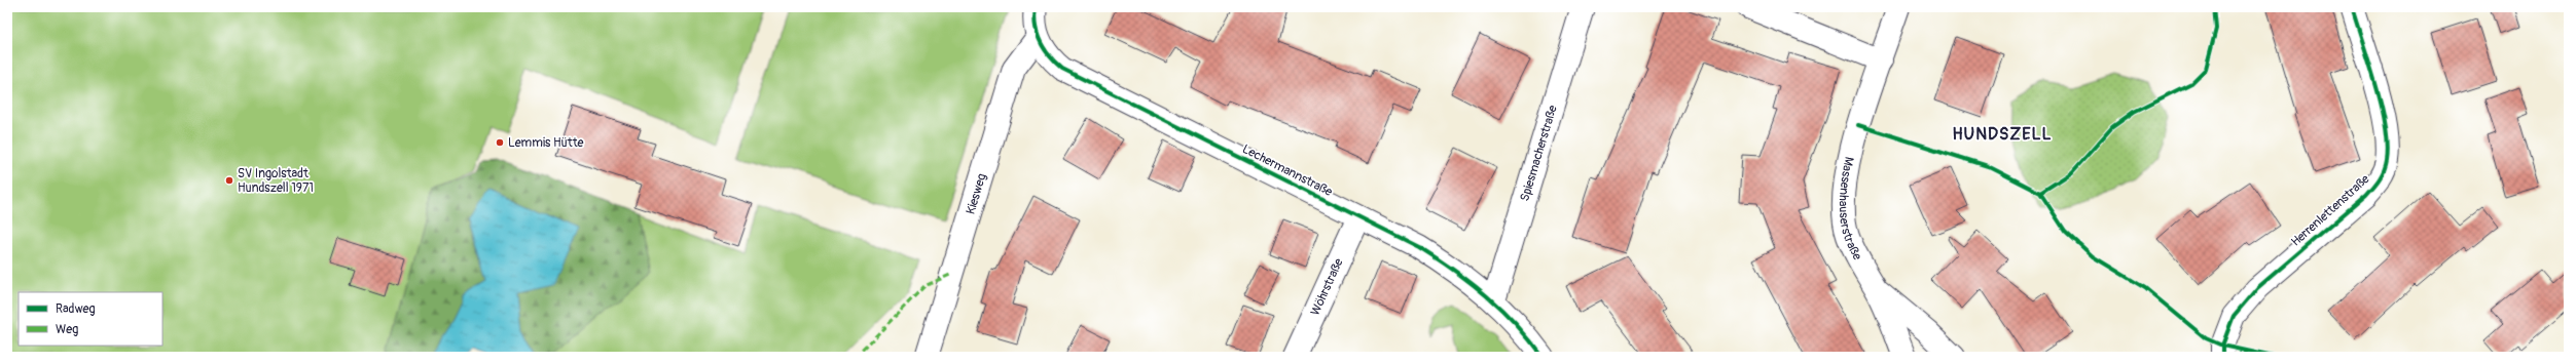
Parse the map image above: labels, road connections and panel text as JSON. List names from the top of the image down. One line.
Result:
{"streets":{"street":["Spiesmacherstraße","Lechermannstraße","Kiesweg","Massenhauserstraße","Herrenlettenstraße","Wöhrstraße"]},"crossings":[["Spiesmacherstraße","Lechermannstraße"],["Lechermannstraße","Kiesweg"],["Lechermannstraße","Wöhrstraße"]],"districts":["HUNDSZELL"],"places":["Lemmis Hütte","SV Ingolstadt Hundszell 1971"],"legend":["Radweg","Weg"]}
